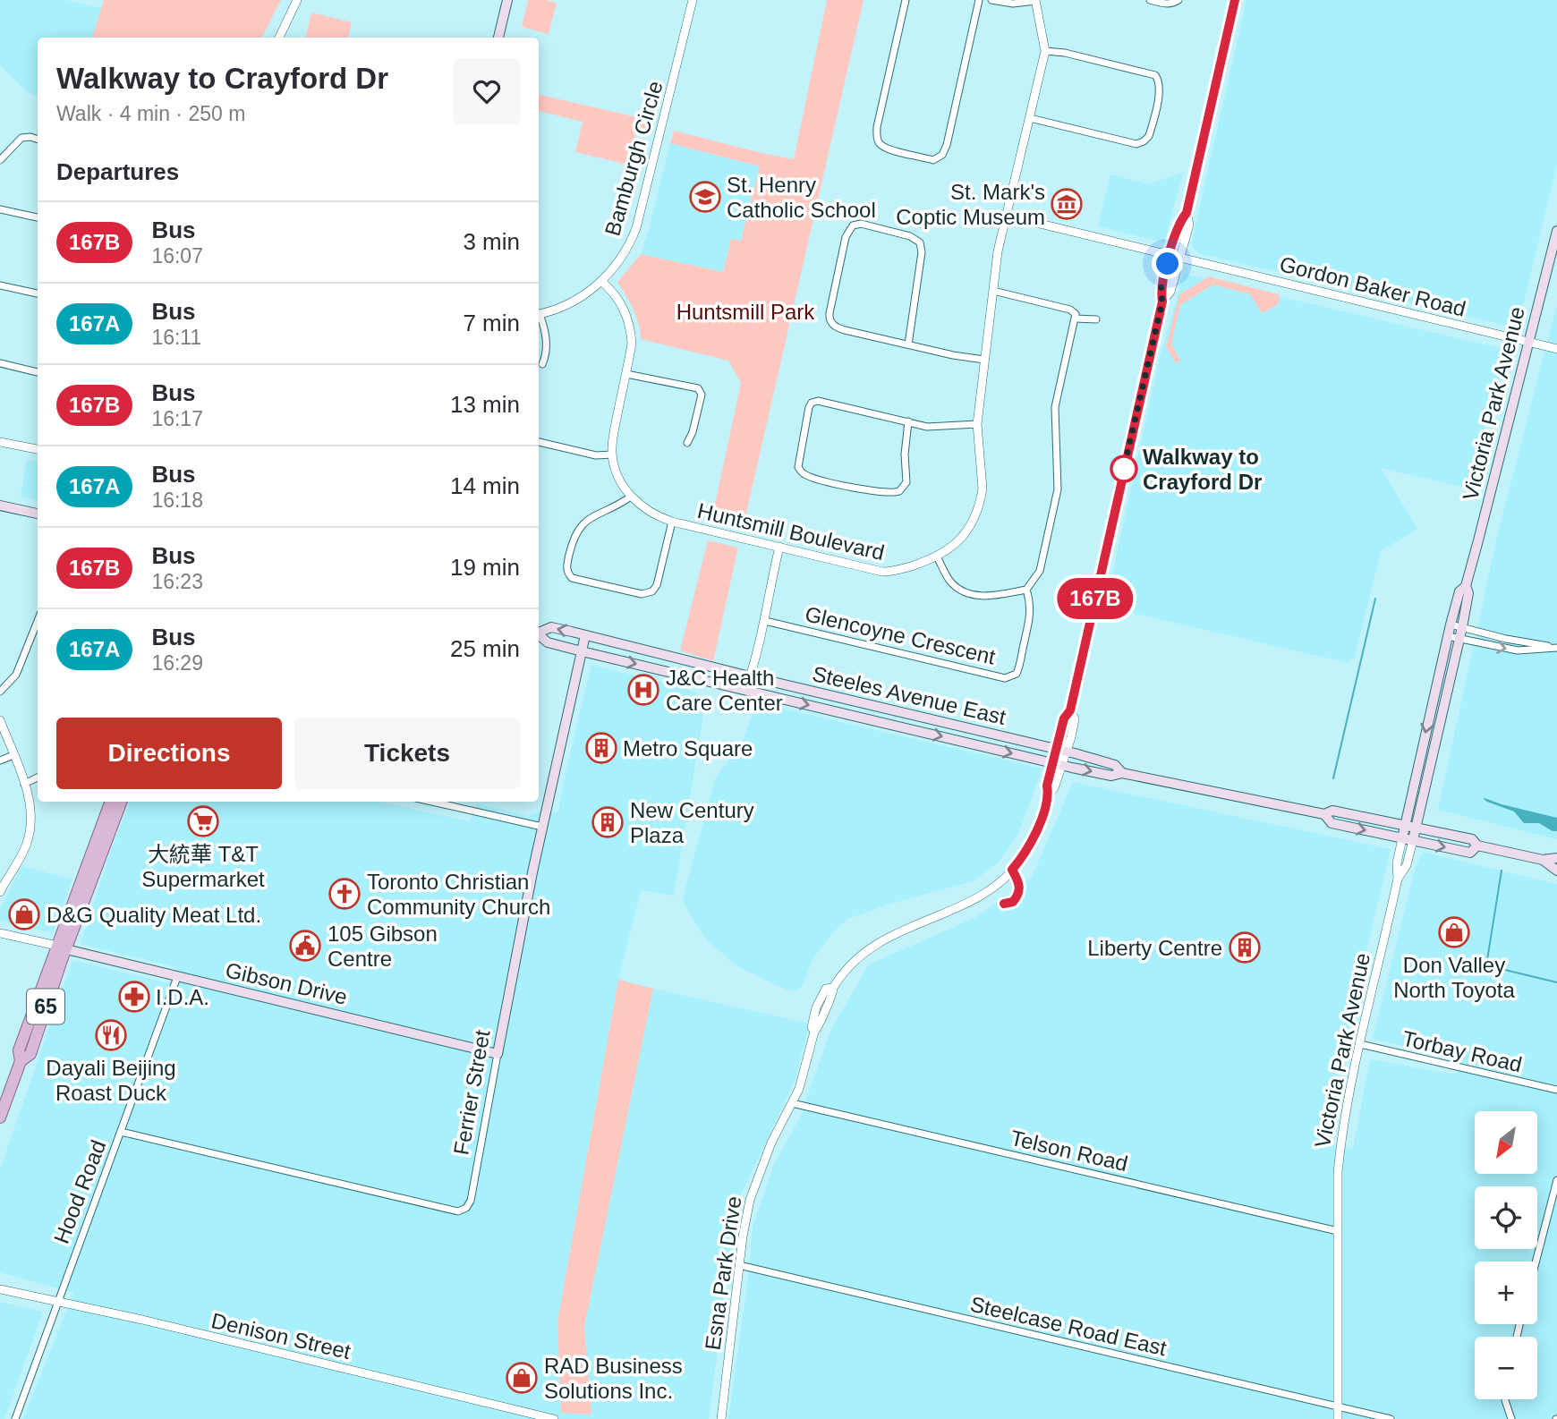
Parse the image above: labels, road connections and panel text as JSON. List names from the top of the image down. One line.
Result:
{"streets":{"main road":["Victoria Park Avenue","Steeles Avenue East","Gibson Drive","65","Ferrier Street"],"street":["Bamburgh Circle","Gordon Baker Road","Huntsmill Boulevard","Glencoyne Crescent","Torbay Road","Telson Road","Hood Road","Esna Park Drive","Steelcase Road East","Denison Street"]},"crossings":[["Bamburgh Circle","Huntsmill Boulevard"],["Gordon Baker Road","Victoria Park Avenue"],["Gordon Baker Road","Huntsmill Boulevard"],["Victoria Park Avenue","Steeles Avenue East"],["Victoria Park Avenue","Torbay Road"],["Victoria Park Avenue","Telson Road"],["Victoria Park Avenue","Steelcase Road East"],["Steeles Avenue East","Ferrier Street"],["Steeles Avenue East","Esna Park Drive"],["Gibson Drive","65"],["Gibson Drive","Ferrier Street"],["Gibson Drive","Hood Road"],["Ferrier Street","Hood Road"],["Telson Road","Esna Park Drive"],["Hood Road","Denison Street"],["Esna Park Drive","Steelcase Road East"]],"parks":["Huntsmill Park"],"places":{"school or university":["St. Henry Catholic School"],"museum":["St. Mark's Coptic Museum"],"other":["Walkway to Crayford Dr"],"hospital":["J&C Health Care Center"],"building":["Metro Square","New Century Plaza","Liberty Centre"],"supermarket":["大統華 T&T Supermarket"],"church":["Toronto Christian Community Church"],"shop":["D&G Quality Meat Ltd.","Don Valley North Toyota","RAD Business Solutions Inc."],"public building":["105 Gibson Centre"],"pharmacy":["I.D.A."],"restaurant":["Dayali Beijing Roast Duck"]},"lines":["bus line 167B"],"north":"bottom left","page":{"on_map":"167B","heading":[["Walkway to Crayford Dr","Walk · 4 min · 250 m"],"Departures"],"list":[{"mark":"167B","name":"Bus","note":"16:07","value":"3 min"},{"mark":"167A","name":"Bus","note":"16:11","value":"7 min"},{"mark":"167B","name":"Bus","note":"16:17","value":"13 min"},{"mark":"167A","name":"Bus","note":"16:18","value":"14 min"},{"mark":"167B","name":"Bus","note":"16:23","value":"19 min"},{"mark":"167A","name":"Bus","note":"16:29","value":"25 min"}],"buttons":["Directions","Tickets"],"map_buttons":["+","−"]}}
